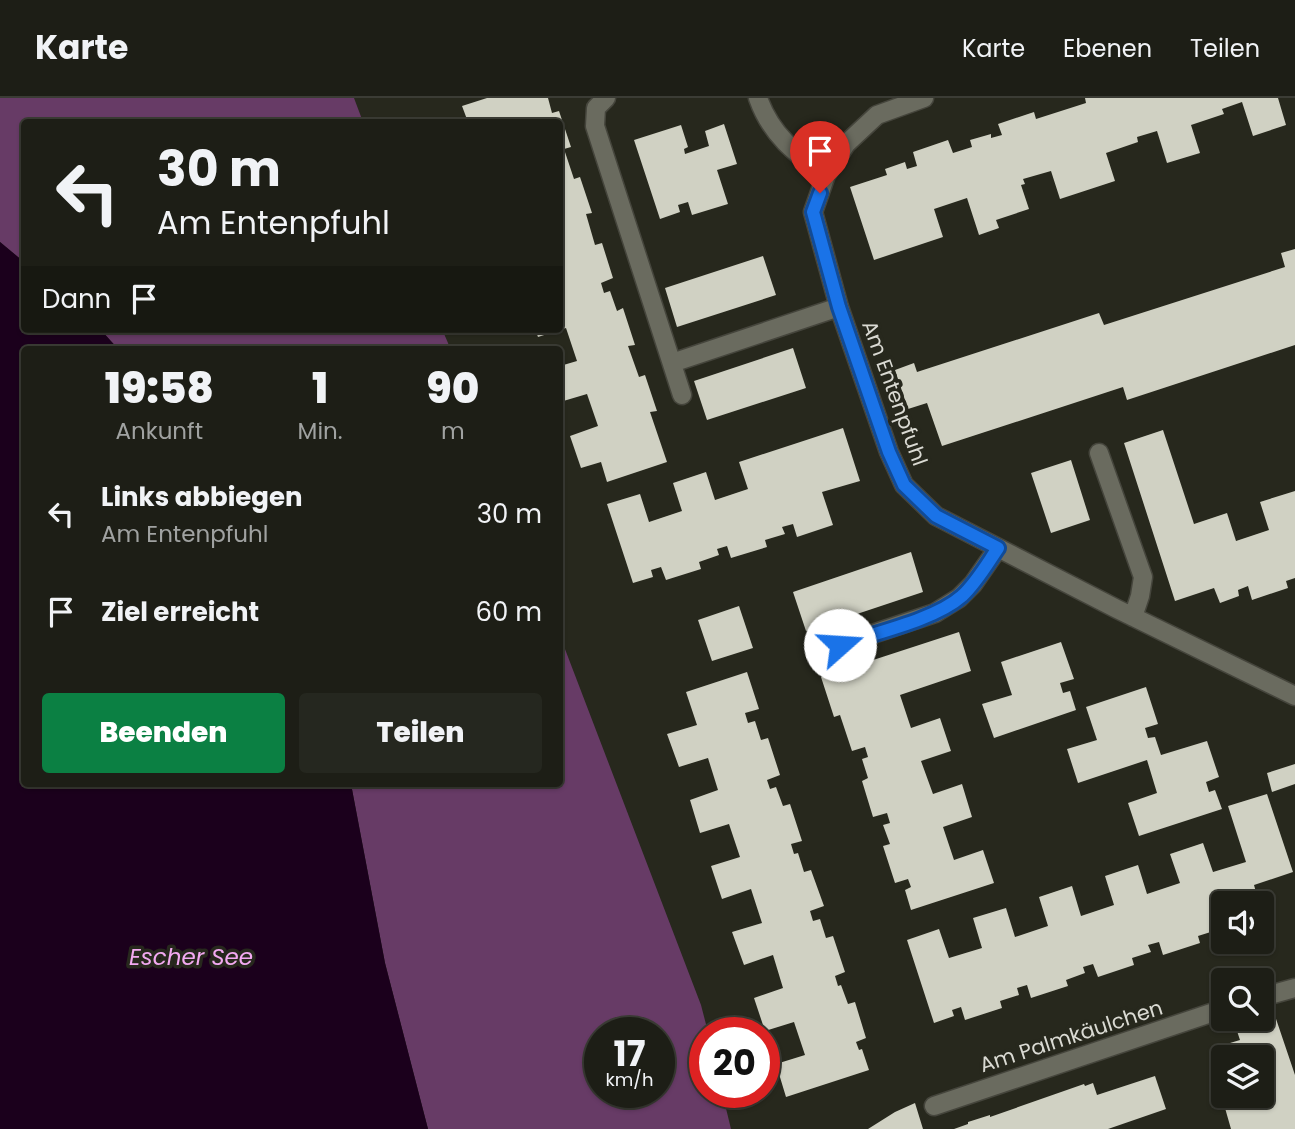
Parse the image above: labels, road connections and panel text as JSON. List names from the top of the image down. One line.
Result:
{"streets":{"street":["Am Entenpfuhl","Am Palmkäulchen"]},"water":["Escher See"],"page":{"header":"Karte","nav":["Karte","Ebenen","Teilen"],"turn":["30 m","Am Entenpfuhl"],"then":"Dann","eta":["19:58","Ankunft","1","Min.","90","m"],"list":[{"name":"Links abbiegen","note":"Am Entenpfuhl","value":"30 m"},{"name":"Ziel erreicht","value":"60 m"}],"buttons":["Beenden","Teilen"],"speed":"17 km/h","limit":"20"}}
